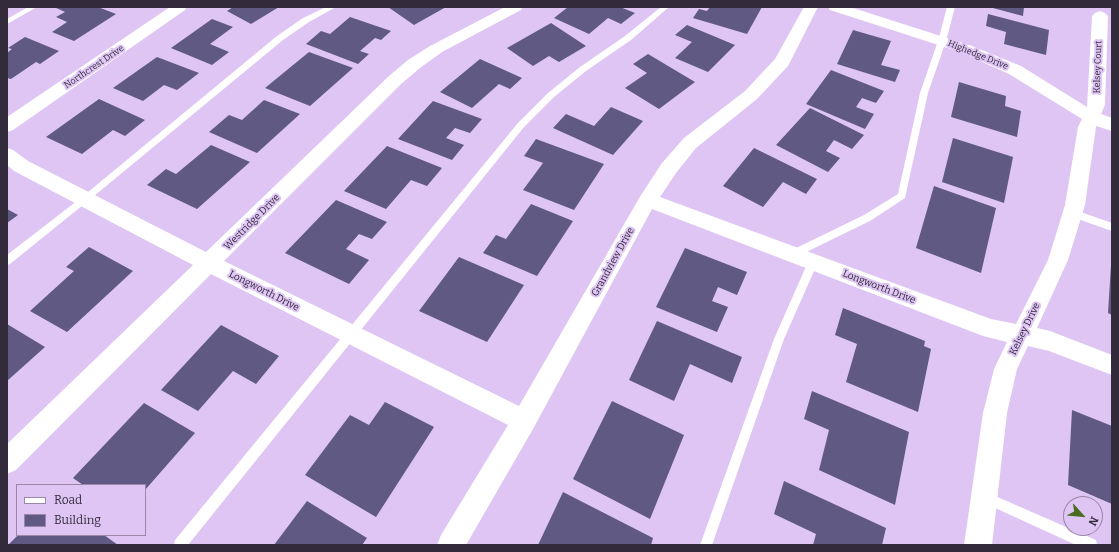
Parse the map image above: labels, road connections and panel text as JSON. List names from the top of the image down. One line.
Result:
{"streets":{"street":["Highedge Drive","Northcrest Drive","Kelsey Court","Westridge Drive","Grandview Drive","Longworth Drive","Kelsey Drive"]},"crossings":[["Highedge Drive","Kelsey Court"],["Highedge Drive","Kelsey Drive"],["Kelsey Court","Kelsey Drive"],["Westridge Drive","Longworth Drive"],["Grandview Drive","Longworth Drive"],["Longworth Drive","Kelsey Drive"]],"legend":["Road","Building"],"north":"bottom right"}
